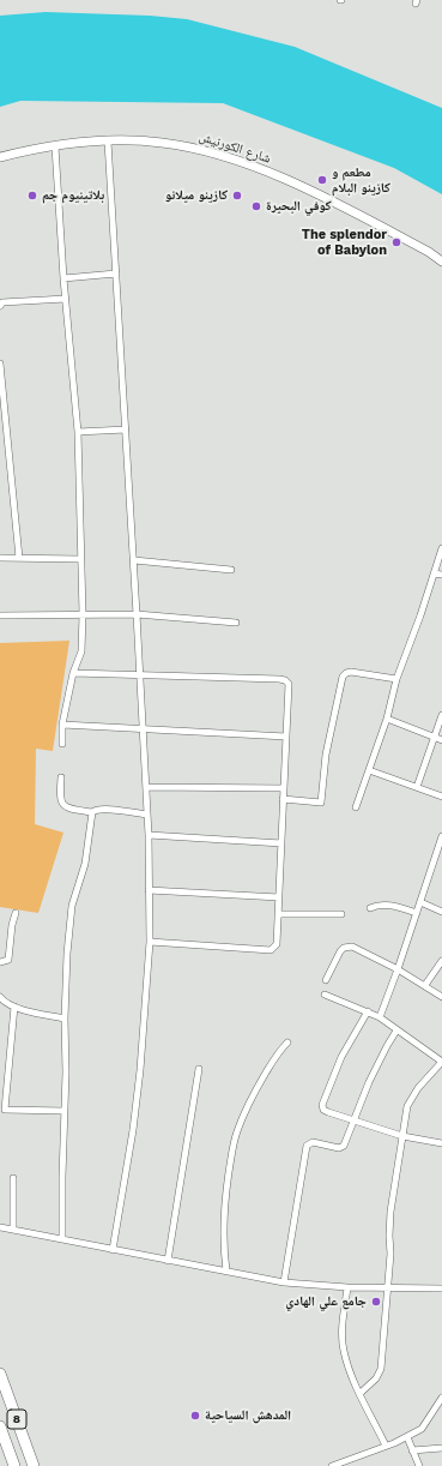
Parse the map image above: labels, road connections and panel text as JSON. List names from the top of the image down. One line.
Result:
{"streets":{"highway":["8"],"street":["شارع الكورنيش"]},"places":["مطعم و كازينو البلام","بلاتينيوم جم","كازينو ميلانو","كوفي البحيرة","The splendor of Babylon","جامع علي الهادي","المدهش السياحية"]}
